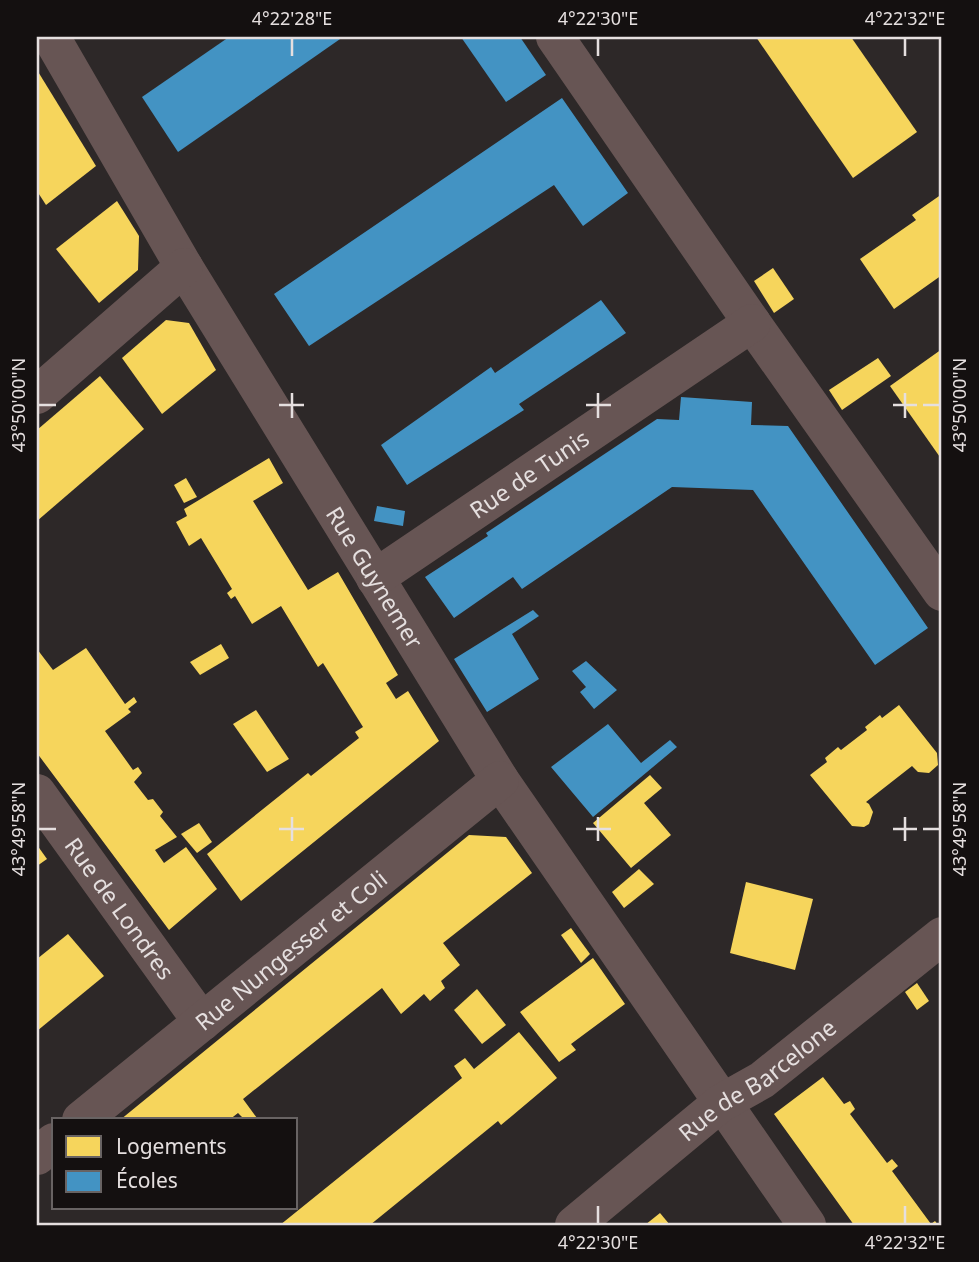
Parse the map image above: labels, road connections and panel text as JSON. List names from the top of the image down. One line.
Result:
{"streets":{"street":["Rue de Tunis","Rue Guynemer","Rue de Londres","Rue Nungesser et Coli","Rue de Barcelone"]},"crossings":[["Rue de Tunis","Rue Guynemer"],["Rue Guynemer","Rue Nungesser et Coli"],["Rue Guynemer","Rue de Barcelone"],["Rue de Londres","Rue Nungesser et Coli"]],"legend":["Logements","Écoles"],"coordinates":["4°22'28\"E","4°22'30\"E","4°22'32\"E","43°50'00\"N","43°49'58\"N"]}
